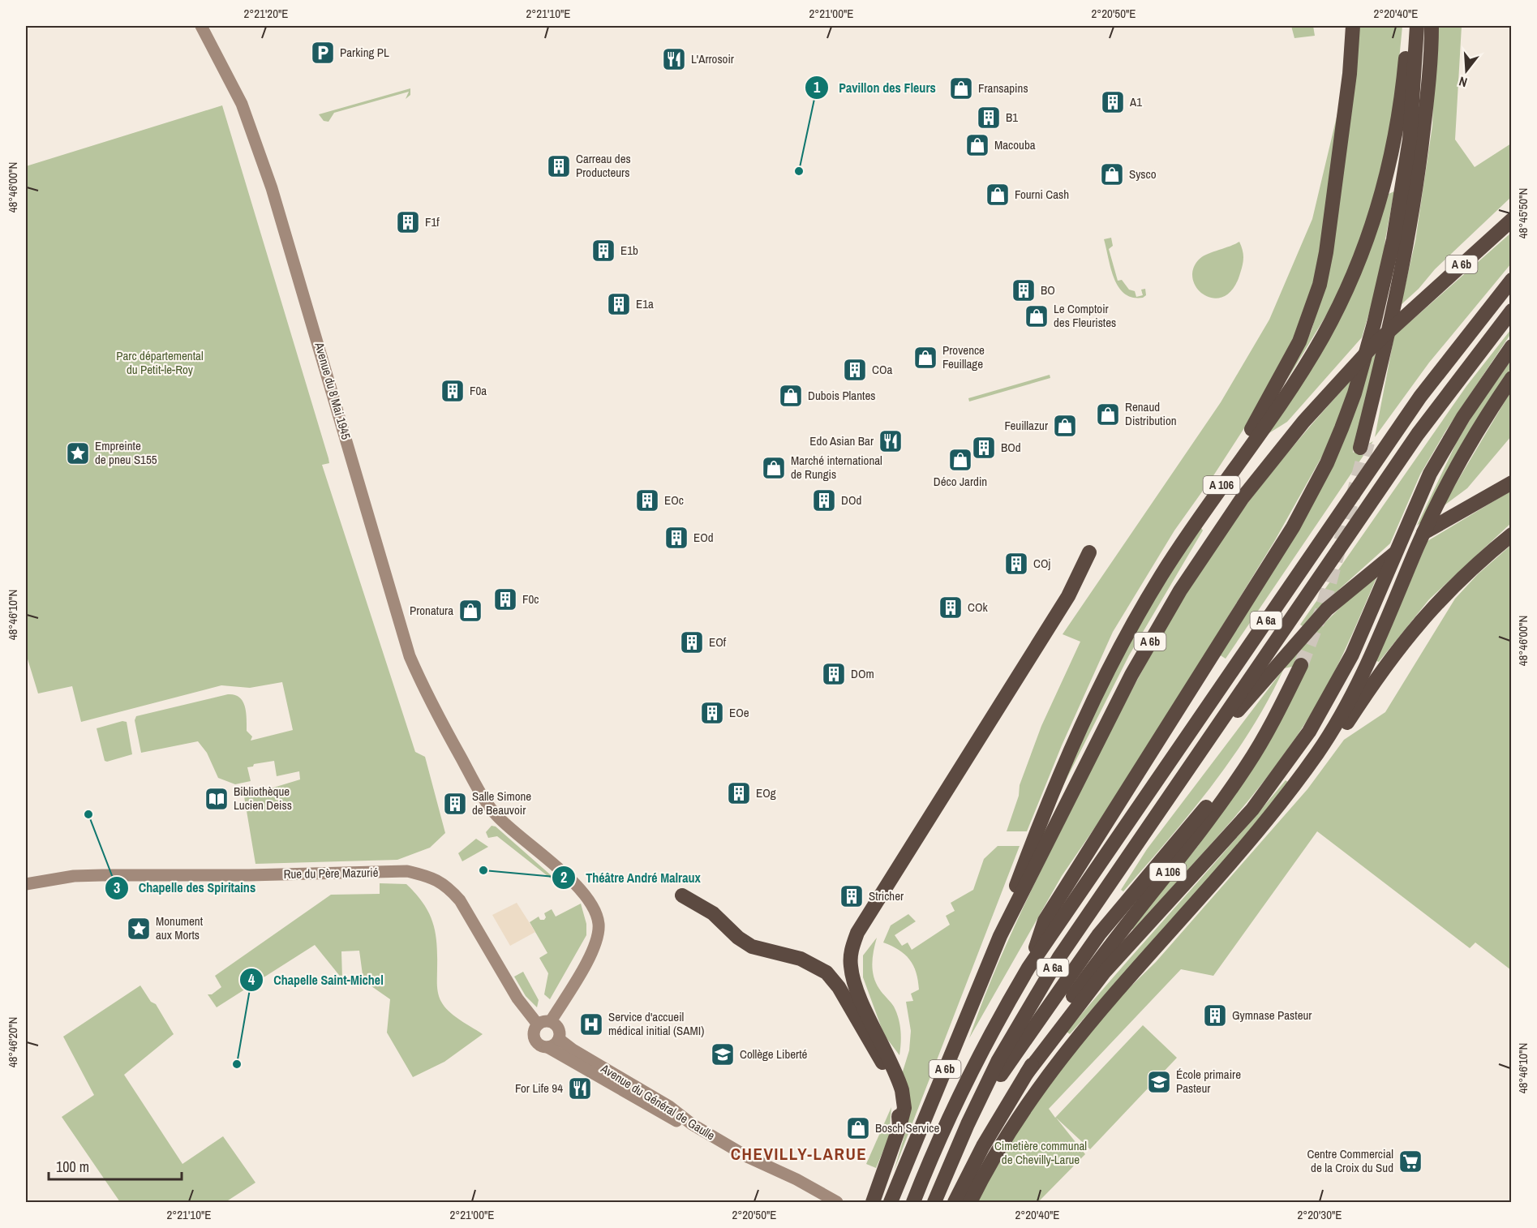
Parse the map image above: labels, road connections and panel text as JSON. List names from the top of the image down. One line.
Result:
{"streets":{"highway":["A 6b","A 106","A 6a"],"main road":["Avenue du 8 Mai 1945","Rue du Père Mazurié","Avenue du Général de Gaulle"]},"crossings":[["A 6b","A 106"],["Avenue du 8 Mai 1945","Rue du Père Mazurié"],["Avenue du 8 Mai 1945","Avenue du Général de Gaulle"],["A 106","A 6a"],["Rue du Père Mazurié","Avenue du Général de Gaulle"]],"districts":["CHEVILLY-LARUE"],"parks":["Parc départemental du Petit-le-Roy","Cimetière communal de Chevilly-Larue"],"places":{"parking":["Parking PL"],"restaurant":["L'Arrosoir","Edo Asian Bar","For Life 94"],"shop":["Fransapins","Macouba","Sysco","Fourni Cash","Le Comptoir des Fleuristes","Provence Feuillage","Dubois Plantes","Renaud Distribution","Feuillazur","Déco Jardin","Marché international de Rungis","Pronatura","Bosch Service"],"building":["A1","B1","Carreau des Producteurs","F1f","E1b","BO","E1a","COa","F0a","BOd","EOc","DOd","EOd","COj","F0c","COk","EOf","DOm","EOe","EOg","Salle Simone de Beauvoir","Stricher","Gymnase Pasteur"],"other":["Pavillon des Fleurs","Chapelle des Spiritains","Théâtre André Malraux","Chapelle Saint-Michel"],"place":["Empreinte de pneu S155","Monument aux Morts"],"library":["Bibliothèque Lucien Deiss"],"hospital":["Service d'accueil médical initial (SAMI)"],"school or university":["Collège Liberté","École primaire Pasteur"],"supermarket":["Centre Commercial de la Croix du Sud"]},"scale_bar":"100 m","north":"bottom","coordinates":["2°21'20\"E","2°21'10\"E","2°21'00\"E","2°20'50\"E","2°20'40\"E","48°46'00\"N","48°45'50\"N","48°46'10\"N","48°46'20\"N","2°20'30\"E"]}
